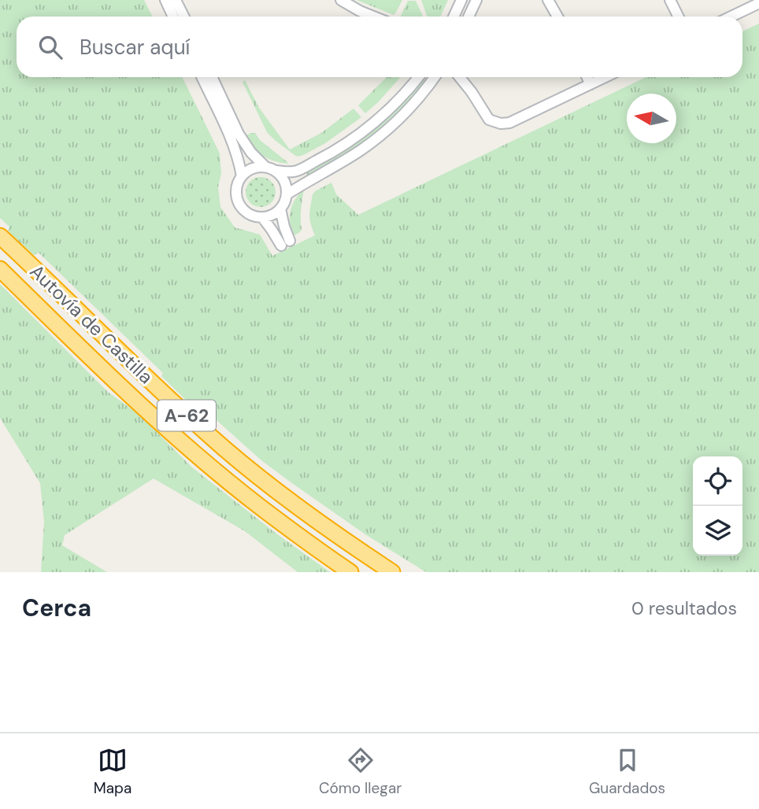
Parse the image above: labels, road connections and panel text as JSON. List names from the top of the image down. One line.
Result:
{"streets":{"highway":["Autovía de Castilla","A-62"]},"north":"left","page":{"search":"Buscar aquí","heading":["Cerca","0 resultados"],"nav":["Mapa","Cómo llegar","Guardados"]}}
